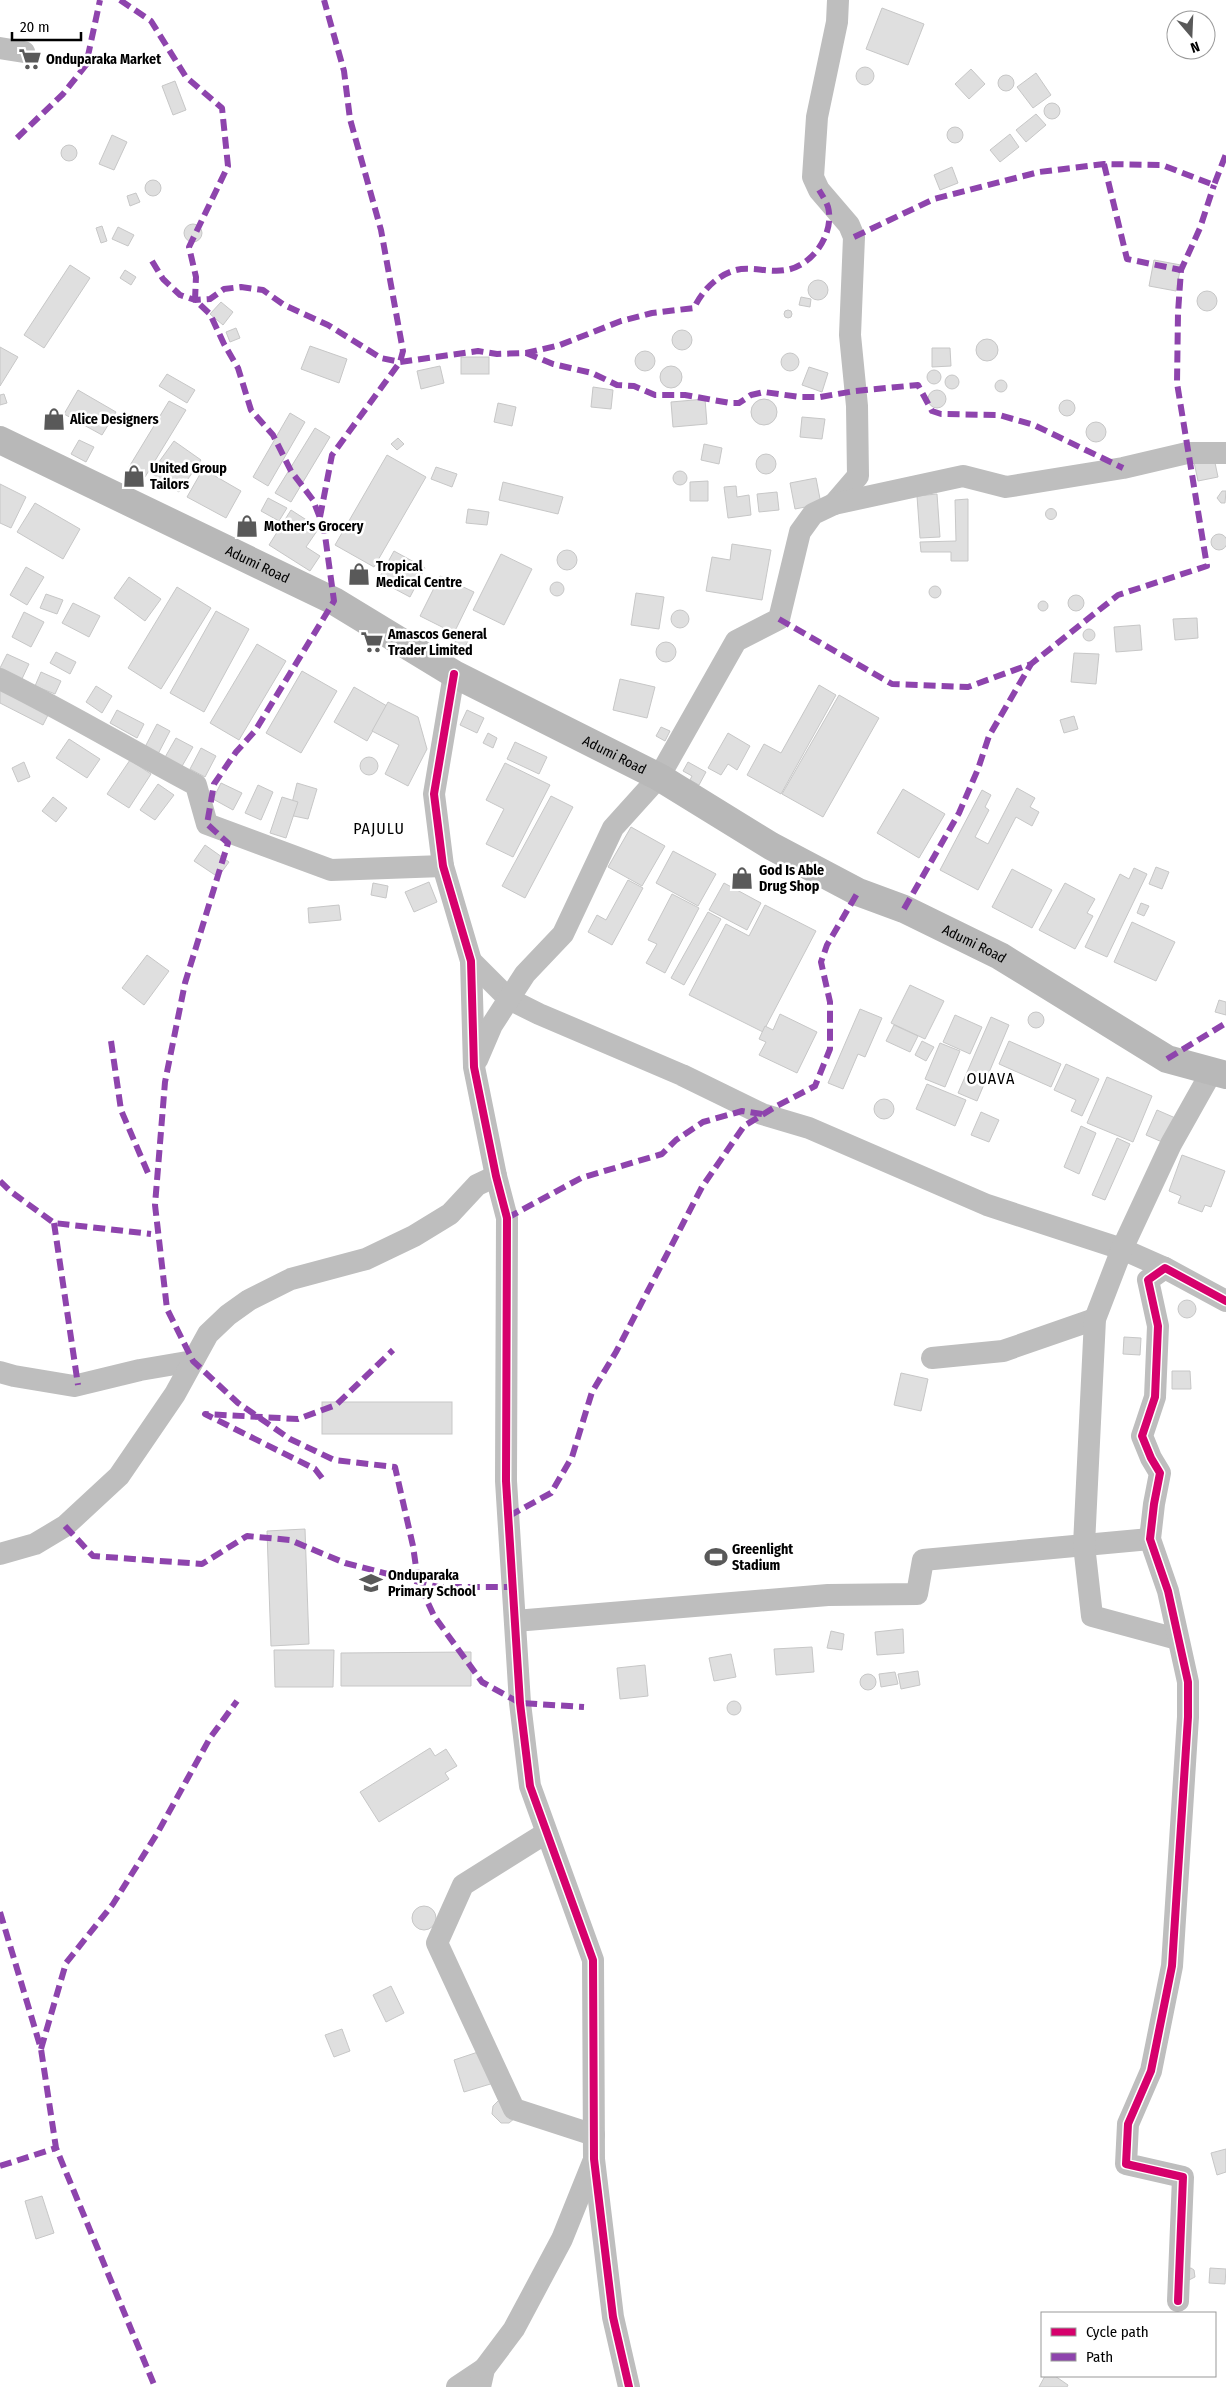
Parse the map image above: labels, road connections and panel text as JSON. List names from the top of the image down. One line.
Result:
{"streets":{"main road":["Adumi Road"]},"districts":["PAJULU","OUAVA"],"places":{"supermarket":["Onduparaka Market","Amascos General Trader Limited"],"shop":["Alice Designers","United Group Tailors","Mother's Grocery","Tropical Medical Centre","God Is Able Drug Shop"],"sports":["Greenlight Stadium"],"school or university":["Onduparaka Primary School"]},"legend":["Cycle path","Path"],"scale_bar":"20 m","north":"bottom"}
